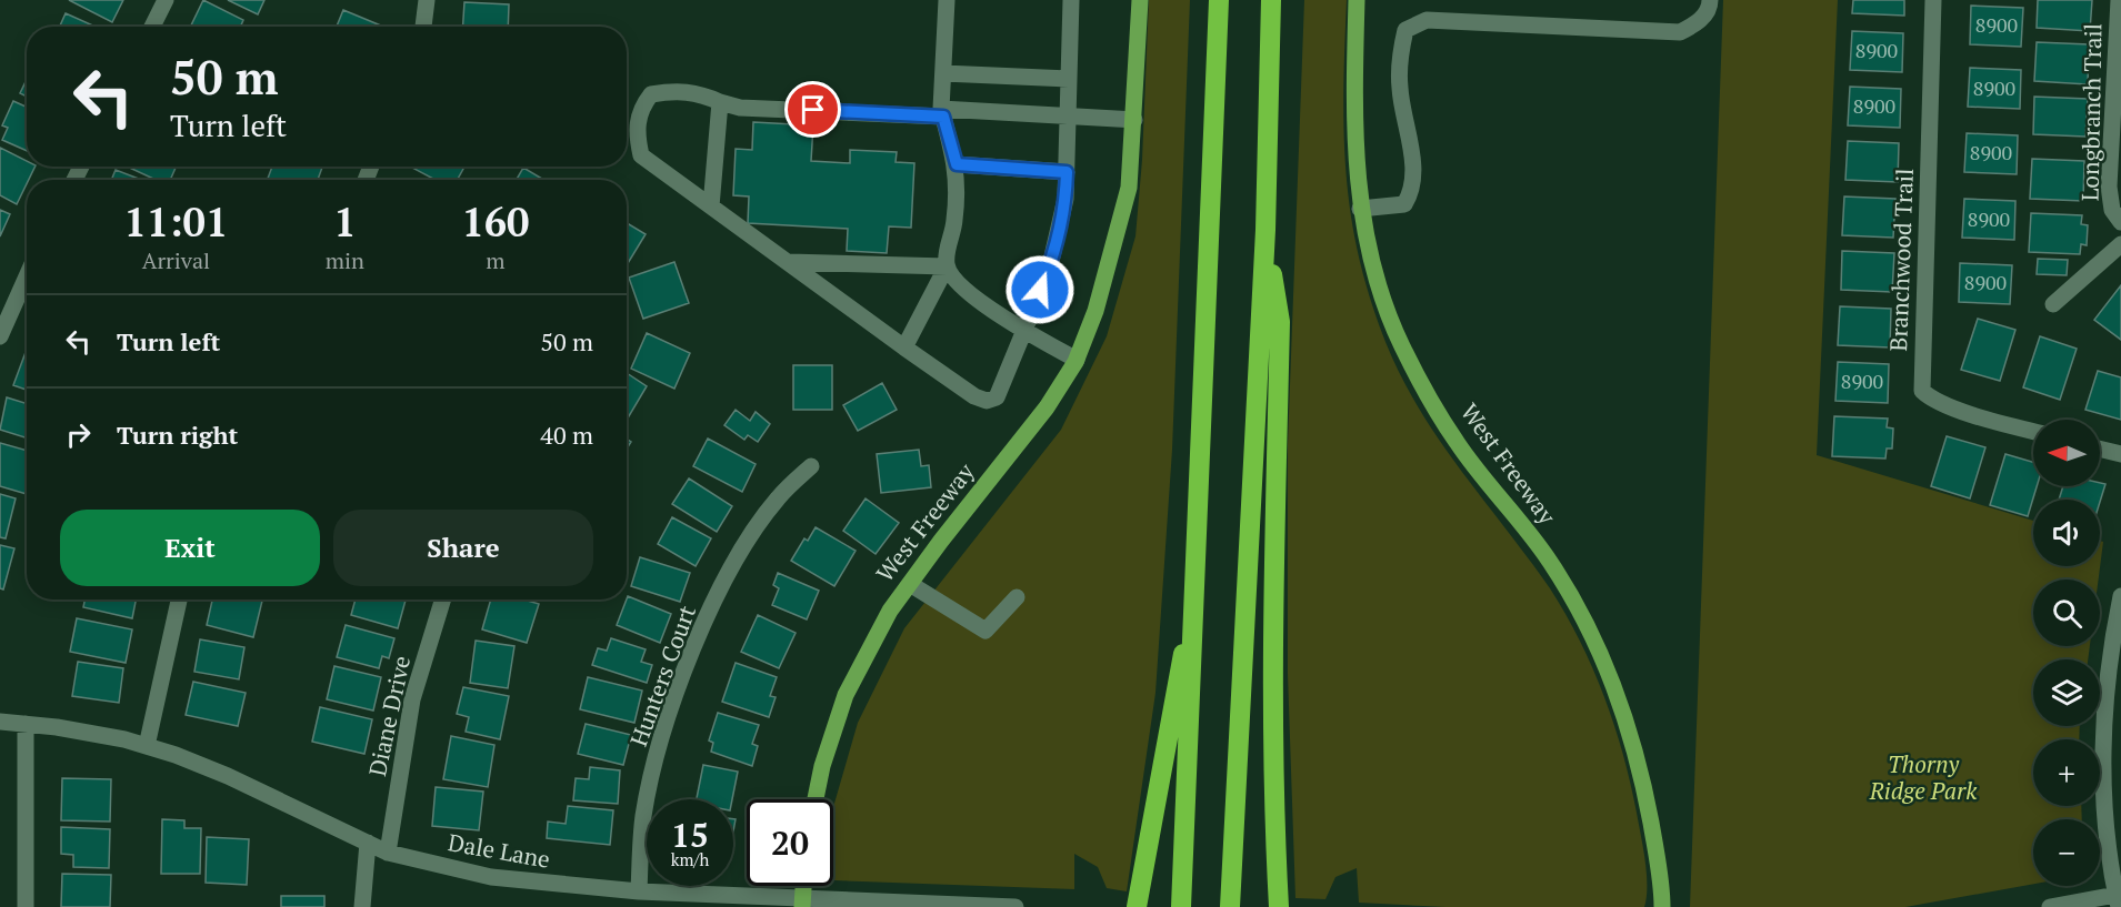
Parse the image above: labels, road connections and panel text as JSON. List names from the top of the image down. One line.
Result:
{"streets":{"main road":["West Freeway"],"street":["Longbranch Trail","Branchwood Trail","Hunters Court","Diane Drive","Dale Lane"]},"crossings":[["Hunters Court","Dale Lane"],["Diane Drive","Dale Lane"]],"parks":["Thorny Ridge Park"],"house_numbers":["8900","8900","8900","8900","8900","8900","8900","8900"],"north":"left","page":{"turn":["50 m","Turn left"],"eta":["11:01","Arrival","1","min","160","m"],"list":[{"name":"Turn left","value":"50 m"},{"name":"Turn right","value":"40 m"}],"map_buttons":["+","−"],"buttons":["Exit","Share"],"speed":"15 km/h","limit":"20"}}
